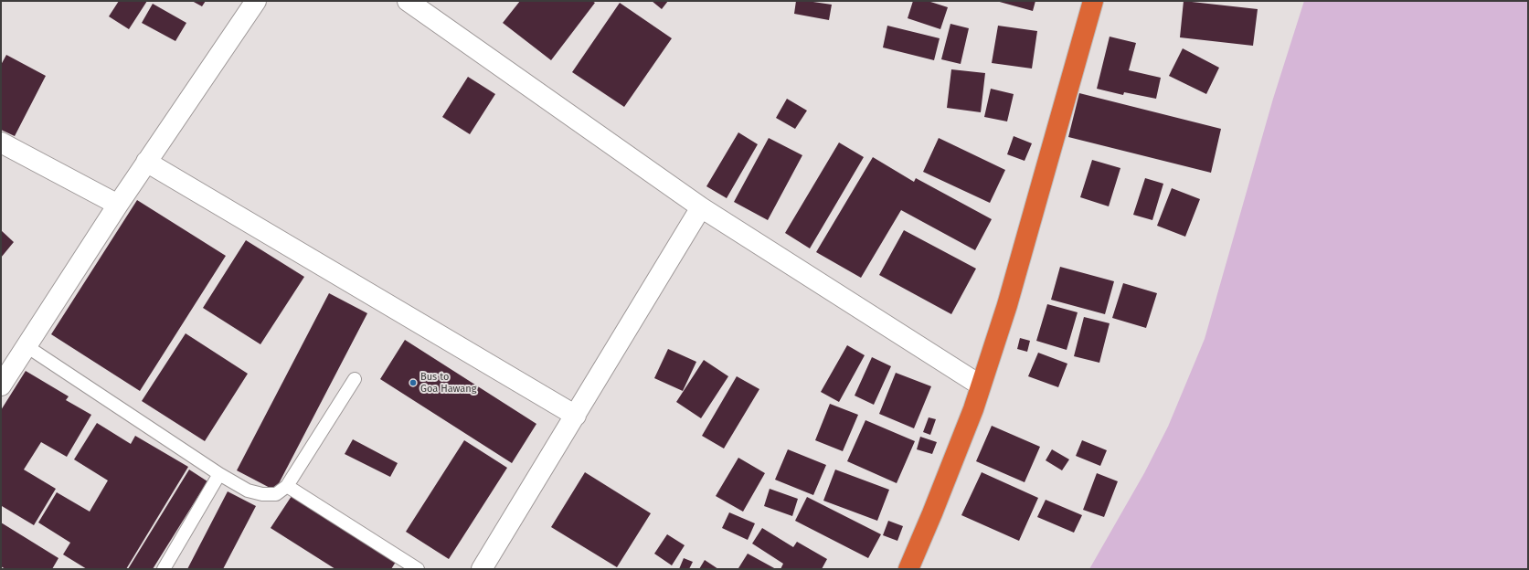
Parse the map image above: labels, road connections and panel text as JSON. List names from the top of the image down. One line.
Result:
{"places":["Bus to Goa Hawang"]}
